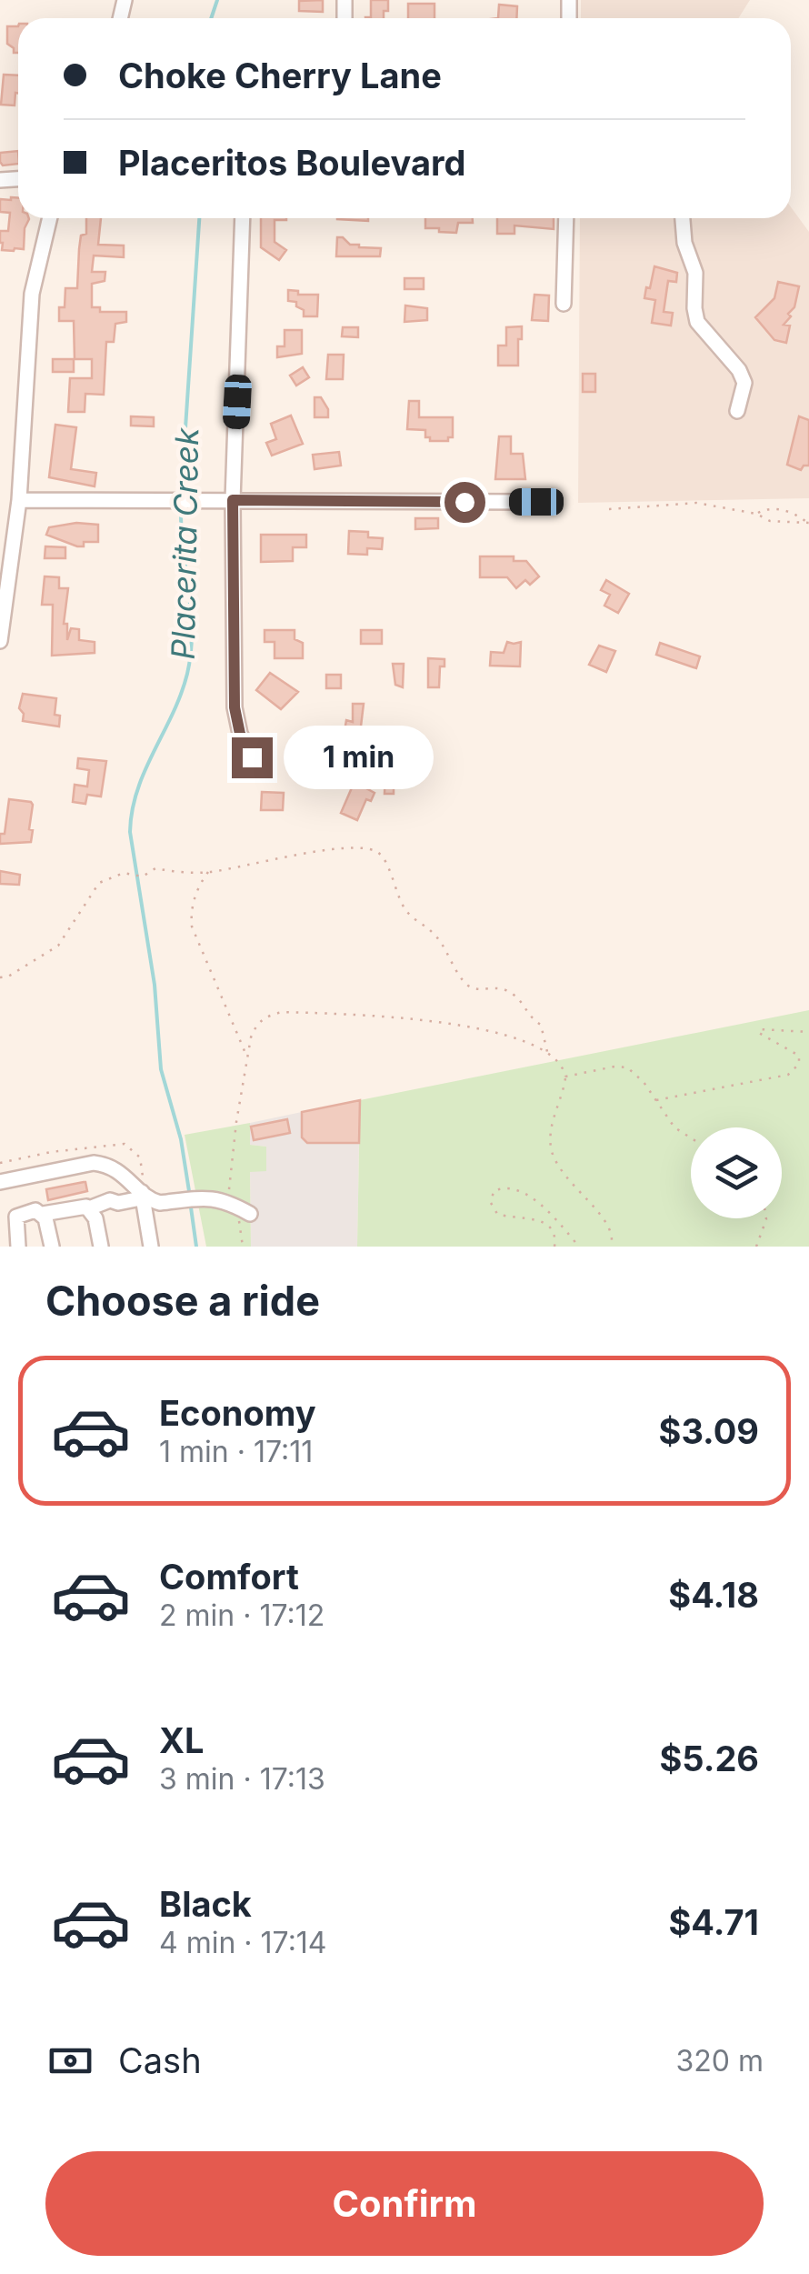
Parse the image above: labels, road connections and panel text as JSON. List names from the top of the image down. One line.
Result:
{"water":["Placerita Creek"],"page":{"banner":["Choke Cherry Lane","Placeritos Boulevard"],"bubble":"1 min","heading":"Choose a ride","list":[{"name":"Economy","note":"1 min · 17:11","value":"$3.09"},{"name":"Comfort","note":"2 min · 17:12","value":"$4.18"},{"name":"XL","note":"3 min · 17:13","value":"$5.26"},{"name":"Black","note":"4 min · 17:14","value":"$4.71"}],"pay":["Cash","320 m"],"buttons":"Confirm"}}
